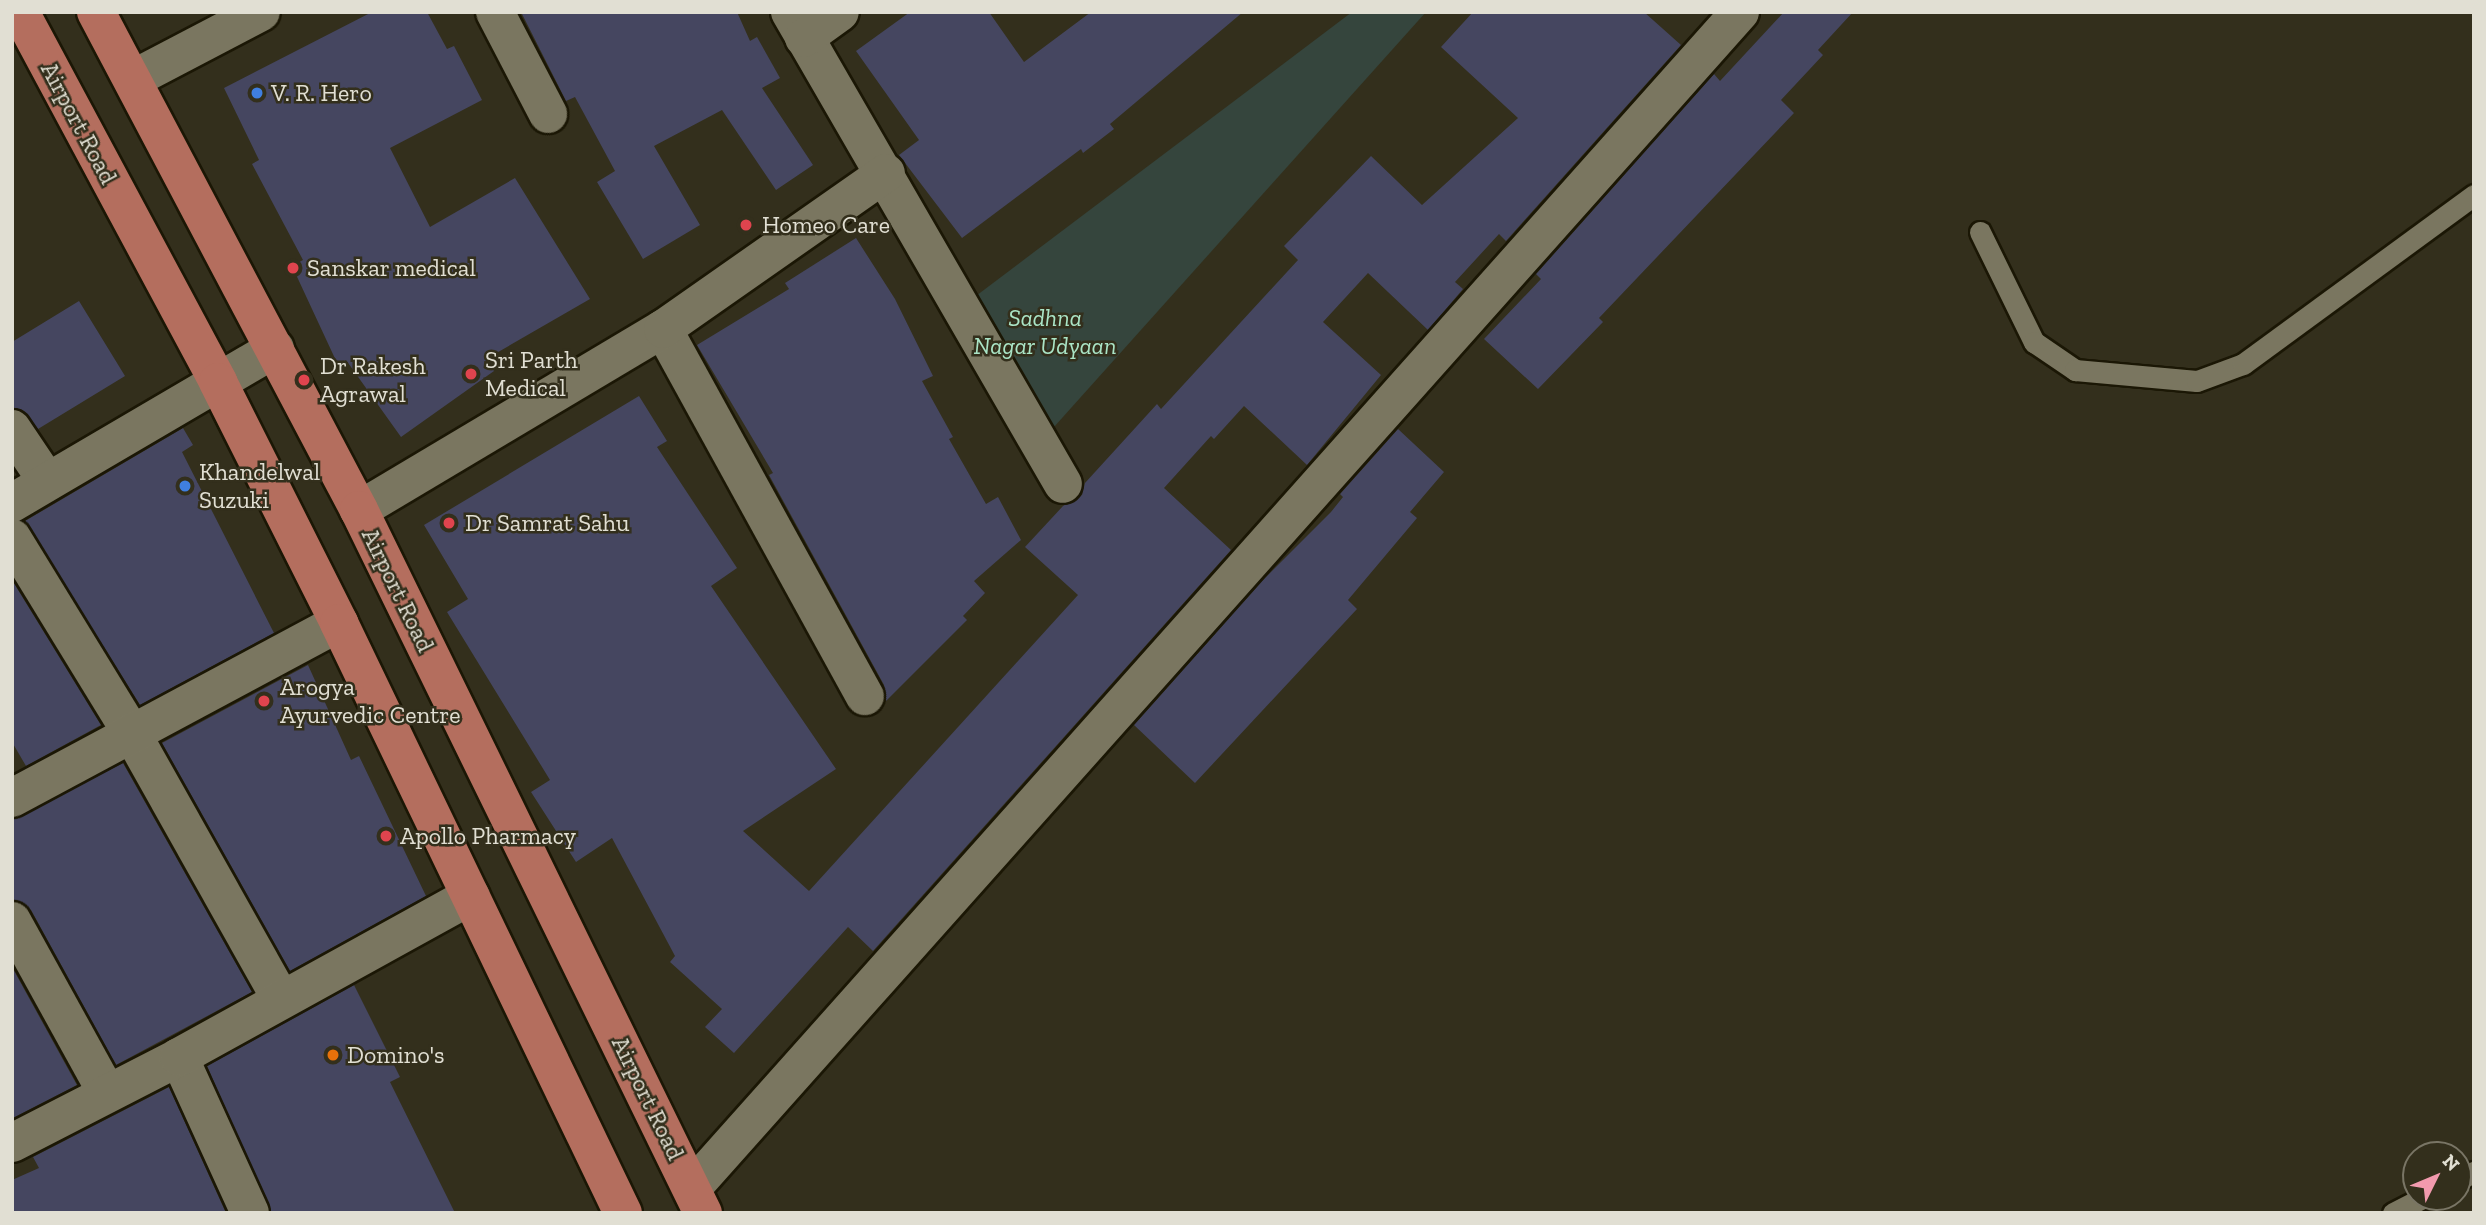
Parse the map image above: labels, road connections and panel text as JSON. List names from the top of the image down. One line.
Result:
{"streets":{"main road":["Airport Road"]},"parks":["Sadhna Nagar Udyaan"],"places":["V. R. Hero","Homeo Care","Sanskar medical","Sri Parth Medical","Dr Rakesh Agrawal","Khandelwal Suzuki","Dr Samrat Sahu","Arogya Ayurvedic Centre","Apollo Pharmacy","Domino's"],"north":"top right"}
